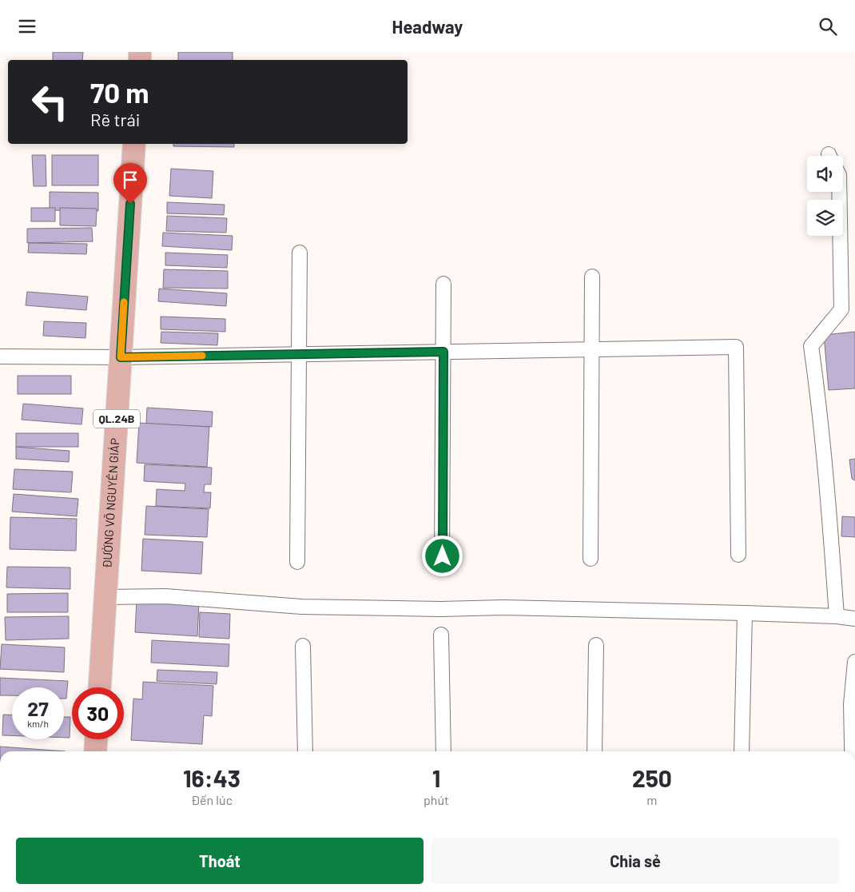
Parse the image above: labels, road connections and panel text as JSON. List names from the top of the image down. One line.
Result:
{"streets":{"main road":["QL.24B","ĐƯỜNG VÕ NGUYÊN GIÁP"]},"page":{"header":"Headway","turn":["70 m","Rẽ trái"],"speed":"27 km/h","limit":"30","eta":["16:43","Đến lúc","1","phút","250","m"],"buttons":["Thoát","Chia sẻ"]}}
